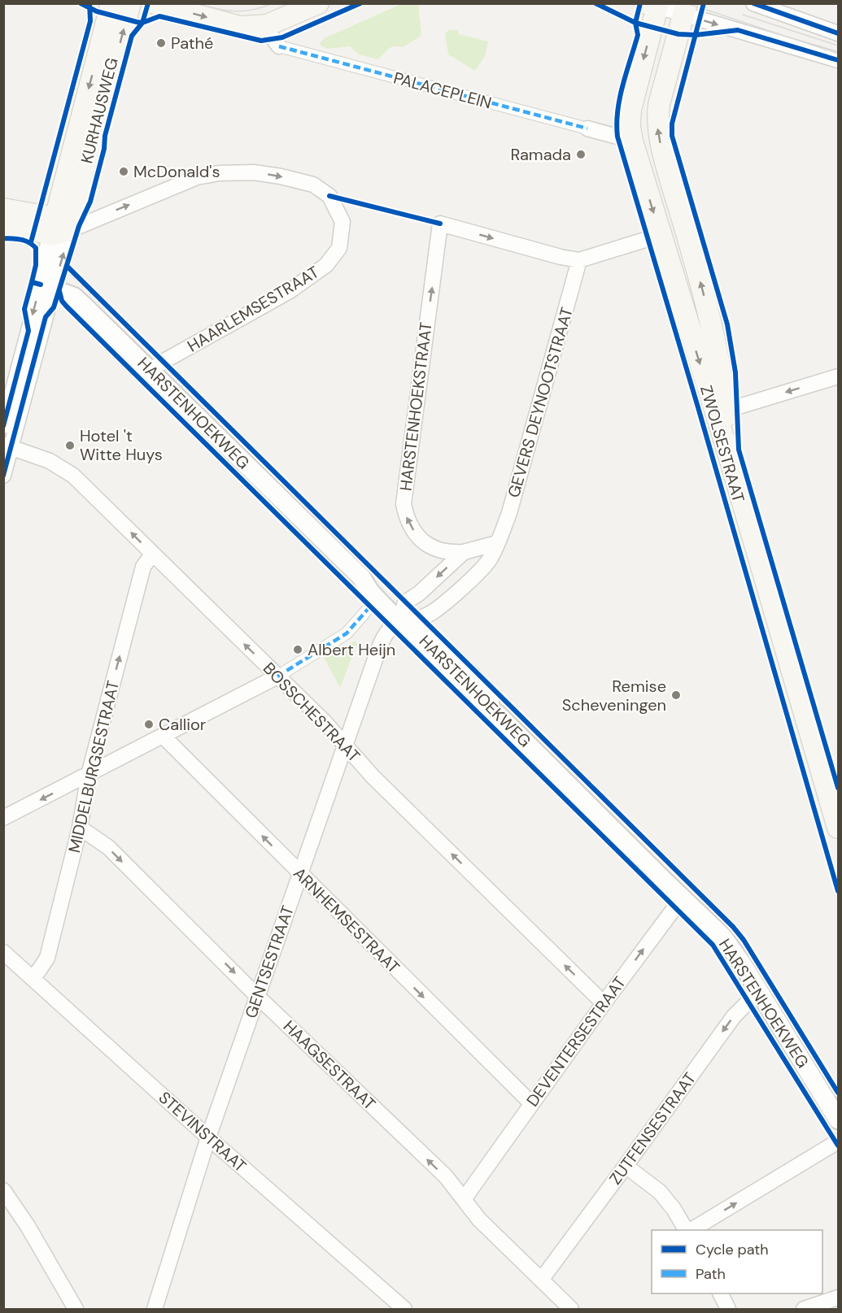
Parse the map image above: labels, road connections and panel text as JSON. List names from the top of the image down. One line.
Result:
{"streets":{"main road":["KURHAUSWEG","ZWOLSESTRAAT"],"street":["PALACEPLEIN","HAARLEMSESTRAAT","GEVERS DEYNOOTSTRAAT","HARSTENHOEKSTRAAT","HARSTENHOEKWEG","BOSSCHESTRAAT","MIDDELBURGSESTRAAT","ARNHEMSESTRAAT","GENTSESTRAAT","DEVENTERSESTRAAT","HAAGSESTRAAT","ZUTFENSESTRAAT","STEVINSTRAAT"]},"crossings":[["PALACEPLEIN","ZWOLSESTRAAT"],["KURHAUSWEG","HAARLEMSESTRAAT"],["HAARLEMSESTRAAT","HARSTENHOEKWEG"],["GEVERS DEYNOOTSTRAAT","HARSTENHOEKSTRAAT"],["GEVERS DEYNOOTSTRAAT","HARSTENHOEKWEG"],["GEVERS DEYNOOTSTRAAT","GENTSESTRAAT"],["HARSTENHOEKSTRAAT","GENTSESTRAAT"],["HARSTENHOEKWEG","GENTSESTRAAT"],["HARSTENHOEKWEG","DEVENTERSESTRAAT"],["HARSTENHOEKWEG","ZUTFENSESTRAAT"],["BOSSCHESTRAAT","MIDDELBURGSESTRAAT"],["BOSSCHESTRAAT","GENTSESTRAAT"],["BOSSCHESTRAAT","DEVENTERSESTRAAT"],["MIDDELBURGSESTRAAT","HAAGSESTRAAT"],["MIDDELBURGSESTRAAT","STEVINSTRAAT"],["ARNHEMSESTRAAT","GENTSESTRAAT"],["ARNHEMSESTRAAT","DEVENTERSESTRAAT"],["GENTSESTRAAT","HAAGSESTRAAT"],["GENTSESTRAAT","STEVINSTRAAT"],["DEVENTERSESTRAAT","HAAGSESTRAAT"],["HAAGSESTRAAT","ZUTFENSESTRAAT"]],"one_way":["BOSSCHESTRAAT","MIDDELBURGSESTRAAT","DEVENTERSESTRAAT"],"places":["Pathé","Ramada","McDonald's","Hotel 't Witte Huys","Albert Heijn","Remise Scheveningen","Callior"],"legend":["Cycle path","Path"]}
